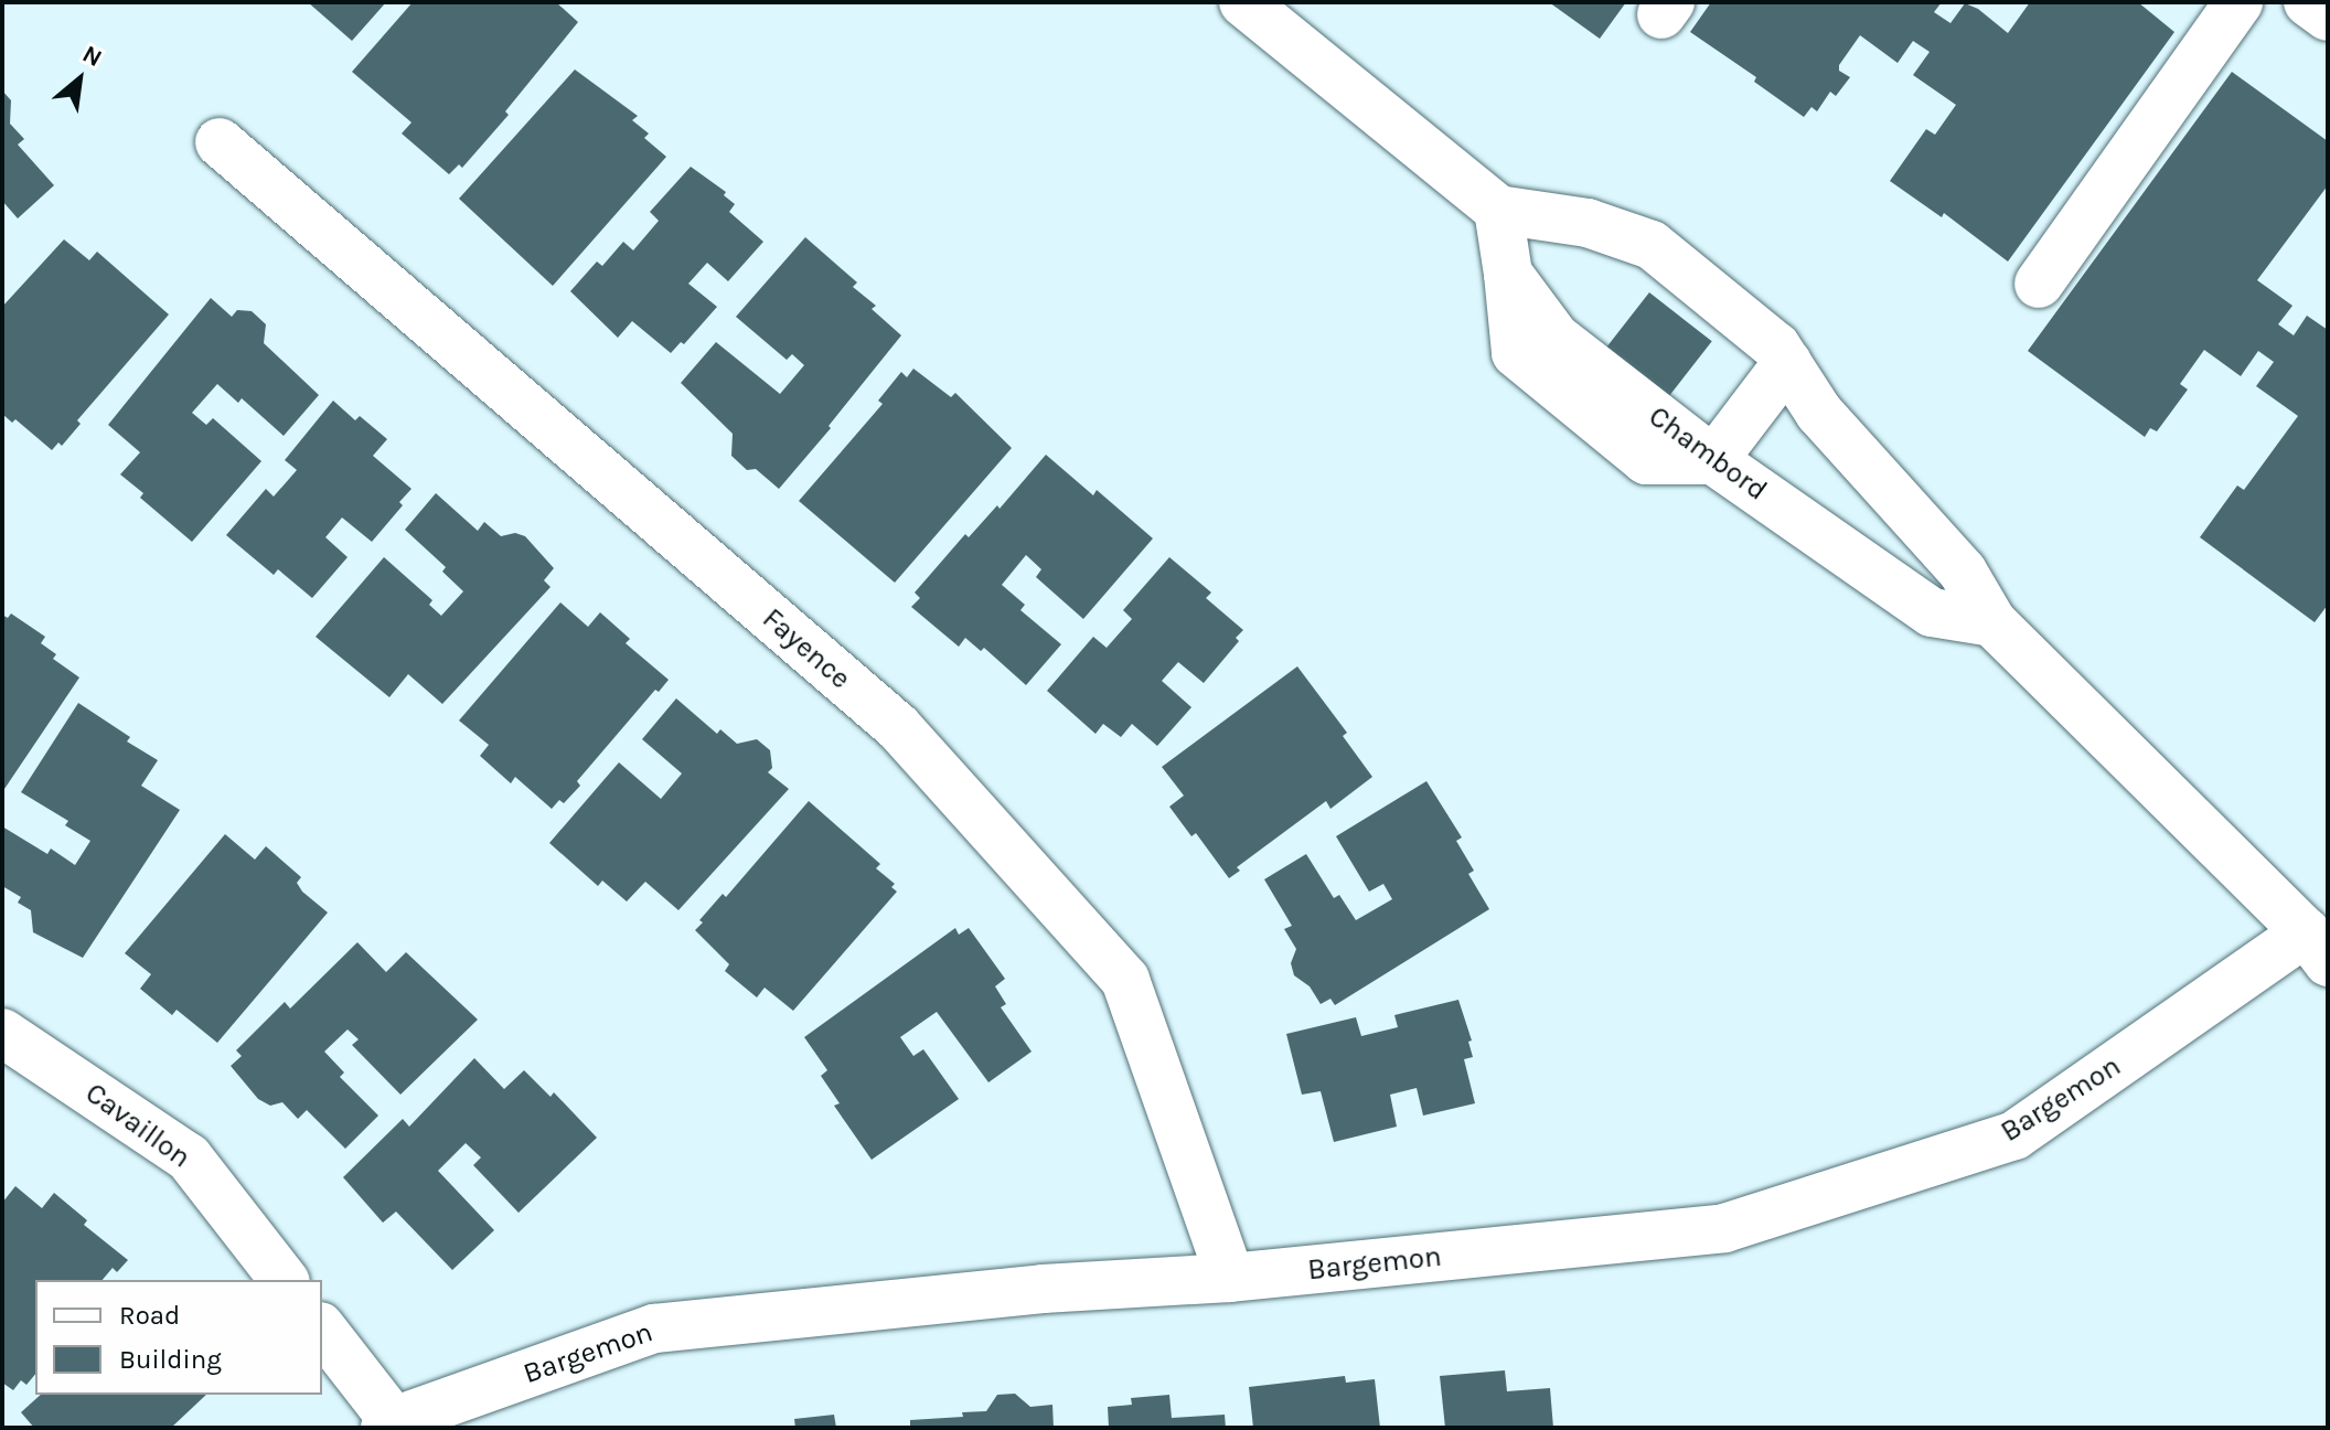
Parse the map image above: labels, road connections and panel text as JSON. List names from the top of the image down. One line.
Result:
{"streets":{"street":["Chambord","Fayence","Bargemon","Cavaillon"]},"crossings":[["Fayence","Bargemon"]],"legend":["Road","Building"],"north":"top right"}
